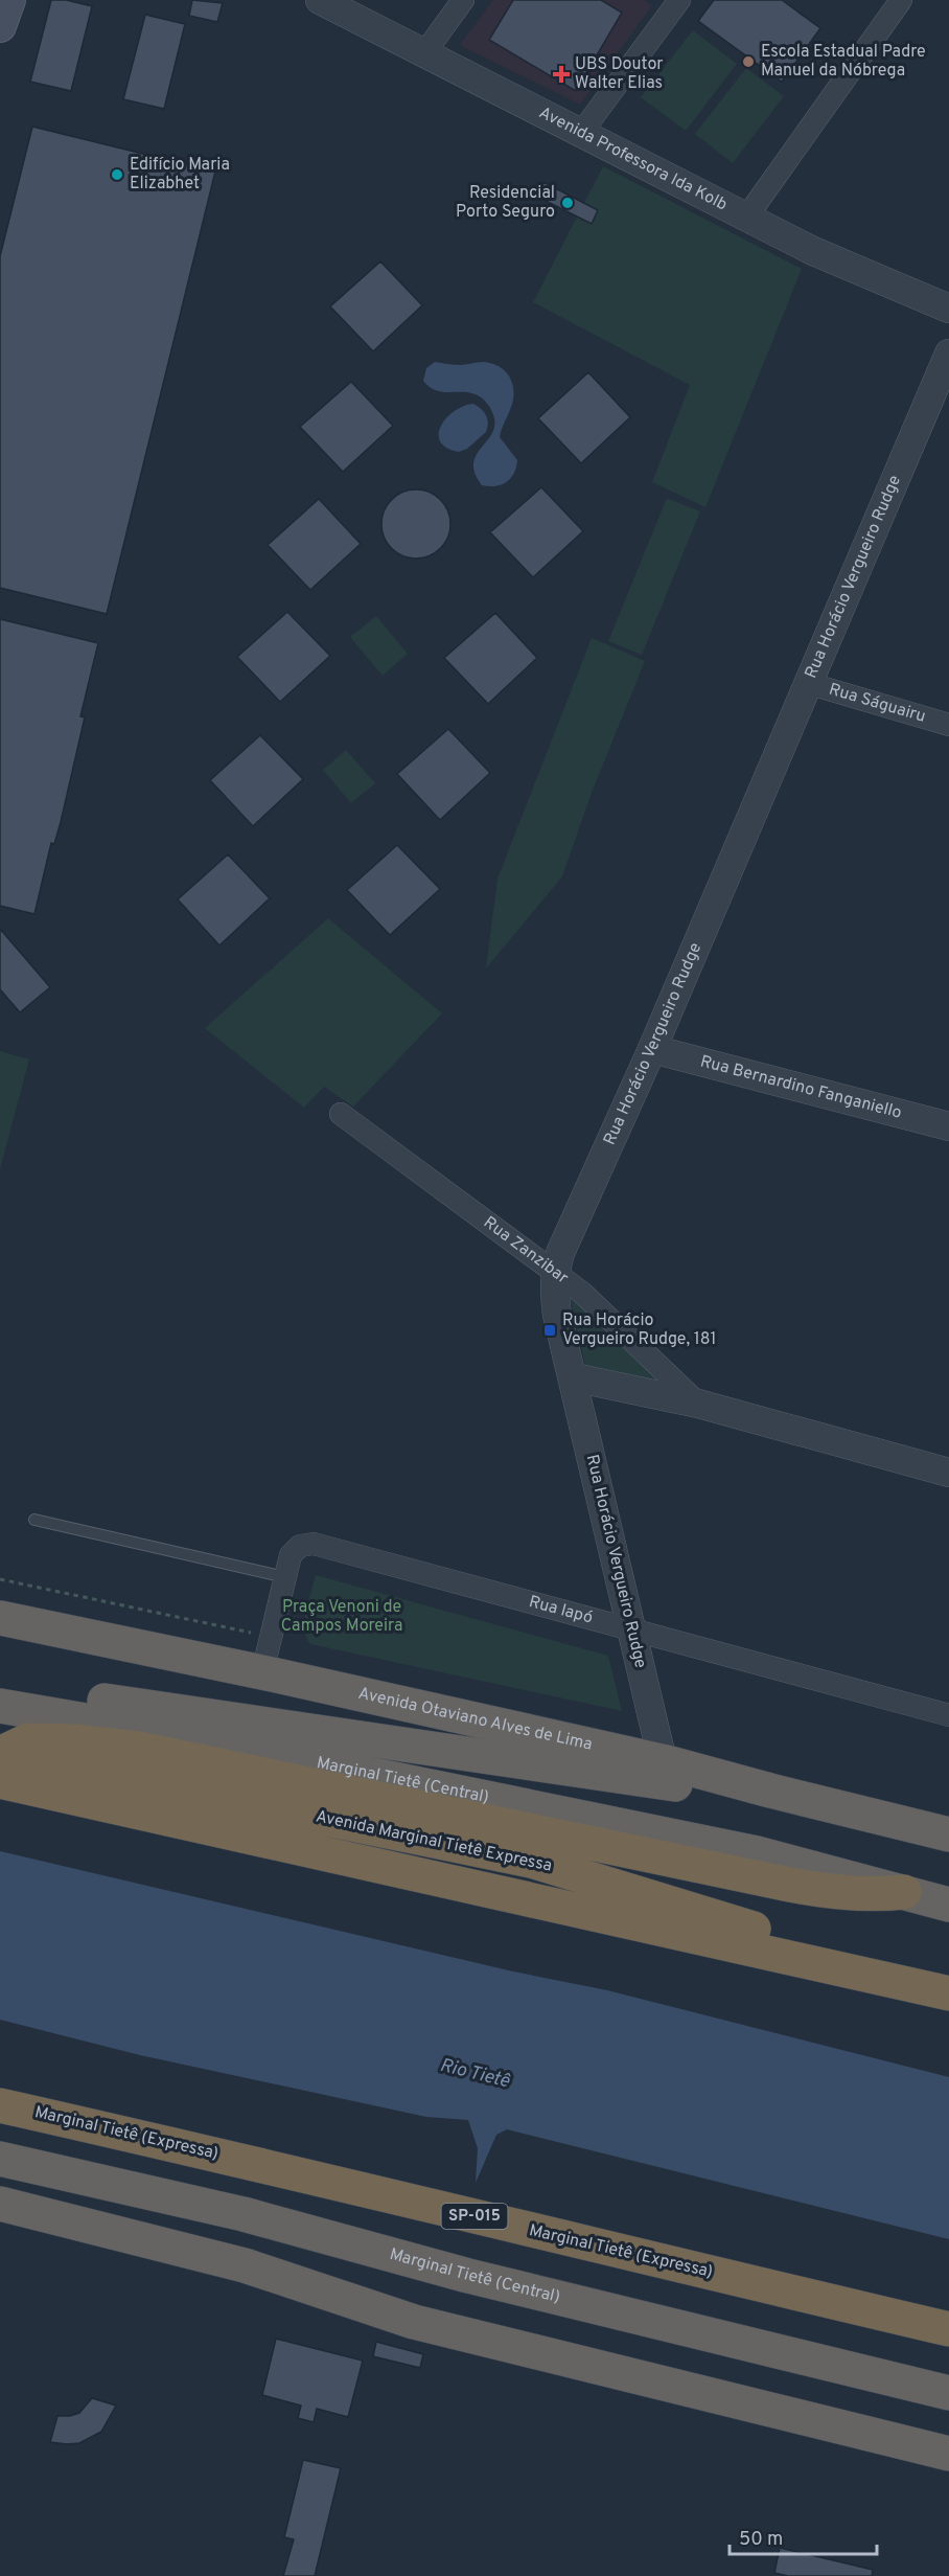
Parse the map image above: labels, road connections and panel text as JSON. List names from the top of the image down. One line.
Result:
{"streets":{"highway":["Avenida Otaviano Alves de Lima","Marginal Tietê (Central)","Avenida Marginal Tietê Expressa","Marginal Tietê (Expressa)","SP-015"],"street":["Avenida Professora Ida Kolb","Rua Horácio Vergueiro Rudge","Rua Ságuairu","Rua Bernardino Fanganiello","Rua Zanzibar","Rua Iapó"]},"crossings":[["Rua Horácio Vergueiro Rudge","Rua Ságuairu"],["Rua Horácio Vergueiro Rudge","Rua Bernardino Fanganiello"],["Rua Horácio Vergueiro Rudge","Rua Zanzibar"],["Rua Horácio Vergueiro Rudge","Rua Iapó"],["Rua Horácio Vergueiro Rudge","Avenida Otaviano Alves de Lima"],["Rua Iapó","Avenida Otaviano Alves de Lima"]],"water":["Rio Tietê"],"parks":["Praça Venoni de Campos Moreira"],"places":{"other":["Escola Estadual Padre Manuel da Nóbrega","Edifício Maria Elizabhet","Residencial Porto Seguro"],"health":["UBS Doutor Walter Elias"],"transit":["Rua Horácio Vergueiro Rudge, 181"]},"scale_bar":"50 m"}
